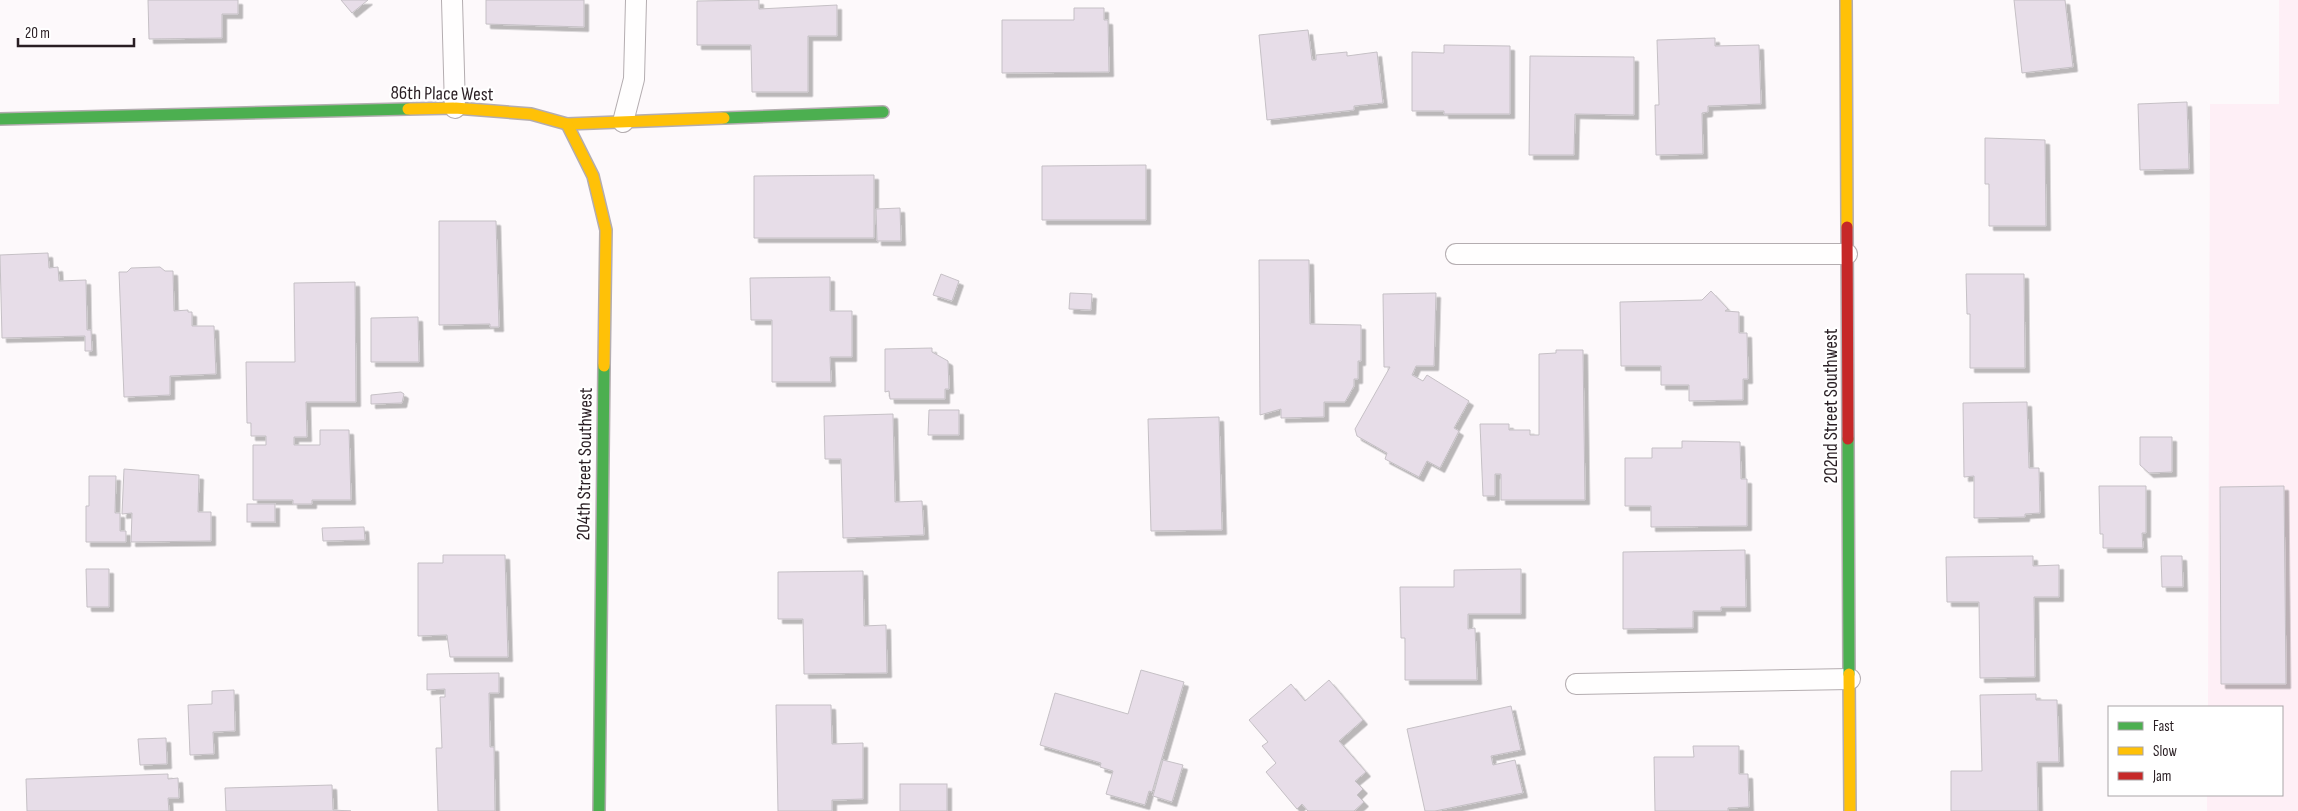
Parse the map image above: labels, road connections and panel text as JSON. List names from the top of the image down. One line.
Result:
{"streets":{"street":["86th Place West","202nd Street Southwest","204th Street Southwest"]},"crossings":[["86th Place West","204th Street Southwest"]],"legend":["Fast","Slow","Jam"],"scale_bar":"20 m"}
